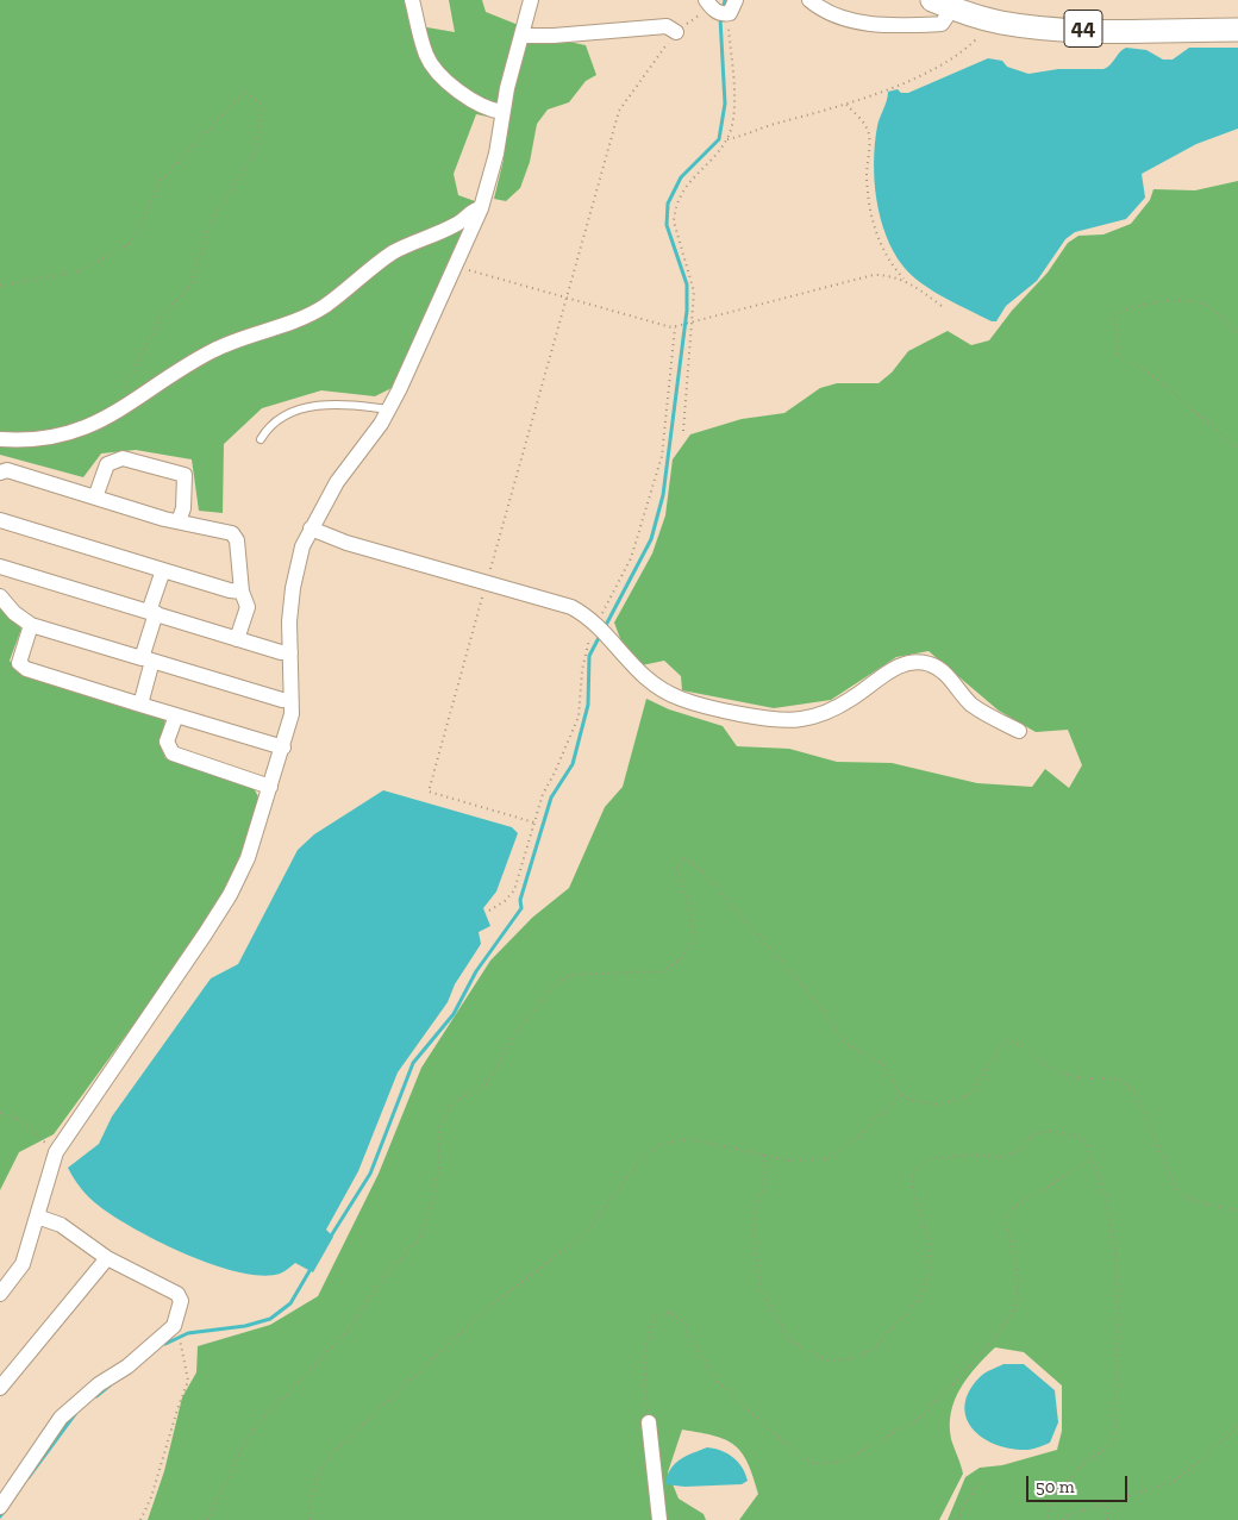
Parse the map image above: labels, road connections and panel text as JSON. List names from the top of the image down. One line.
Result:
{"streets":{"main road":["44"]},"scale_bar":"50 m"}
